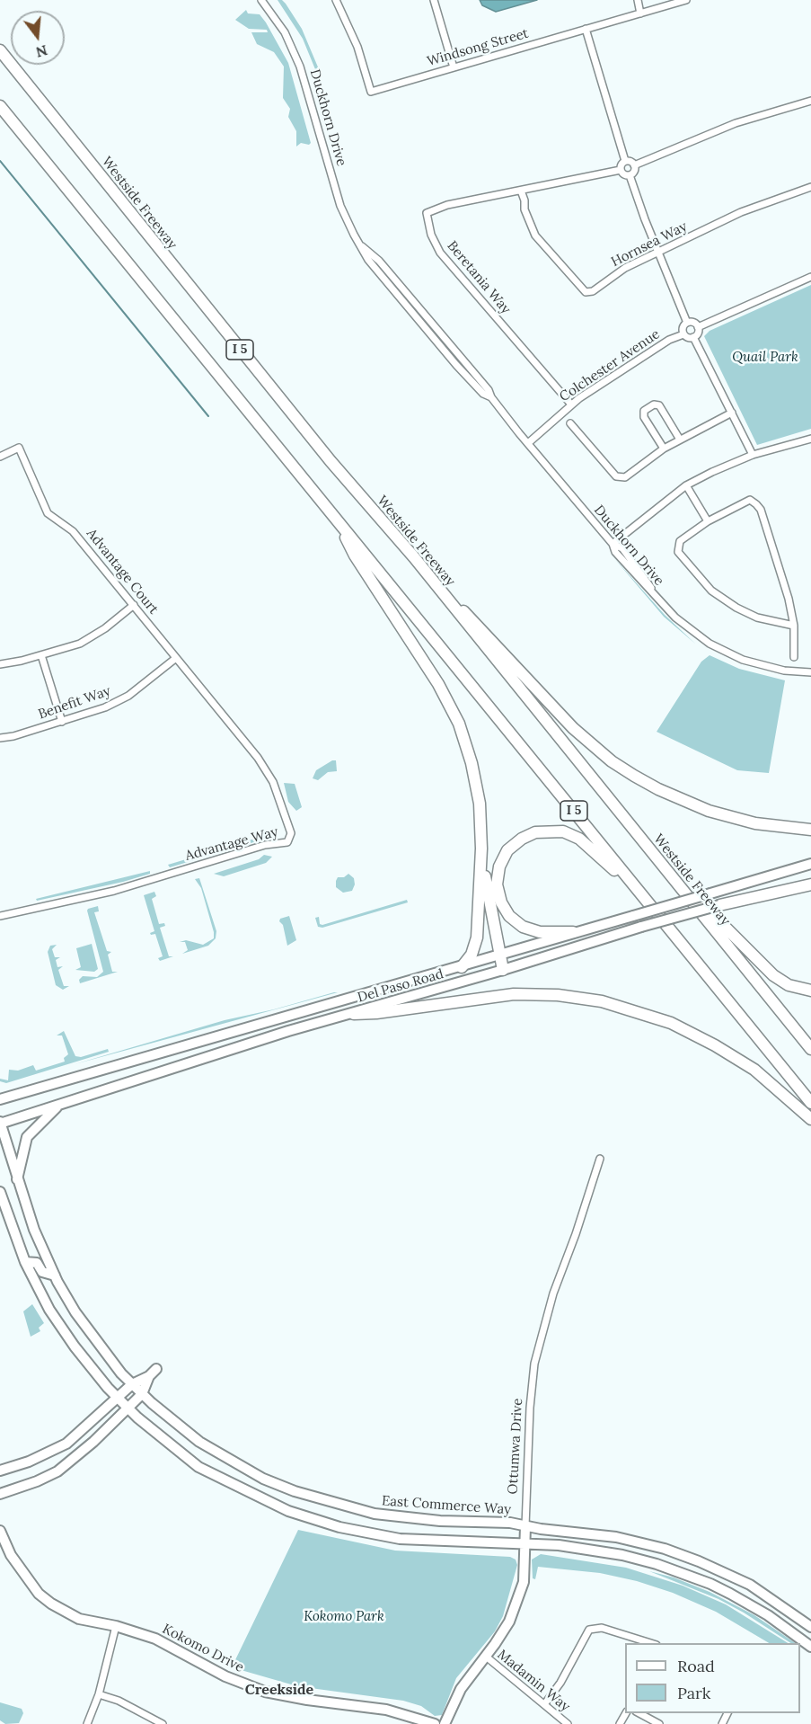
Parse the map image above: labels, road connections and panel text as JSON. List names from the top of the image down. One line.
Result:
{"streets":{"highway":["Westside Freeway","I 5"],"main road":["Del Paso Road","Ottumwa Drive","East Commerce Way","Kokomo Drive"],"street":["Windsong Street","Duckhorn Drive","Hornsea Way","Beretania Way","Colchester Avenue","Advantage Court","Benefit Way","Advantage Way","Madamin Way"]},"crossings":[["Duckhorn Drive","Colchester Avenue"],["Hornsea Way","Beretania Way"],["Beretania Way","Colchester Avenue"],["Advantage Court","Benefit Way"],["Advantage Court","Advantage Way"],["Benefit Way","Advantage Way"],["Del Paso Road","East Commerce Way"],["Ottumwa Drive","East Commerce Way"],["Ottumwa Drive","Madamin Way"]],"districts":["Creekside"],"parks":["Quail Park","Kokomo Park"],"legend":["Road","Park"],"north":"bottom"}
